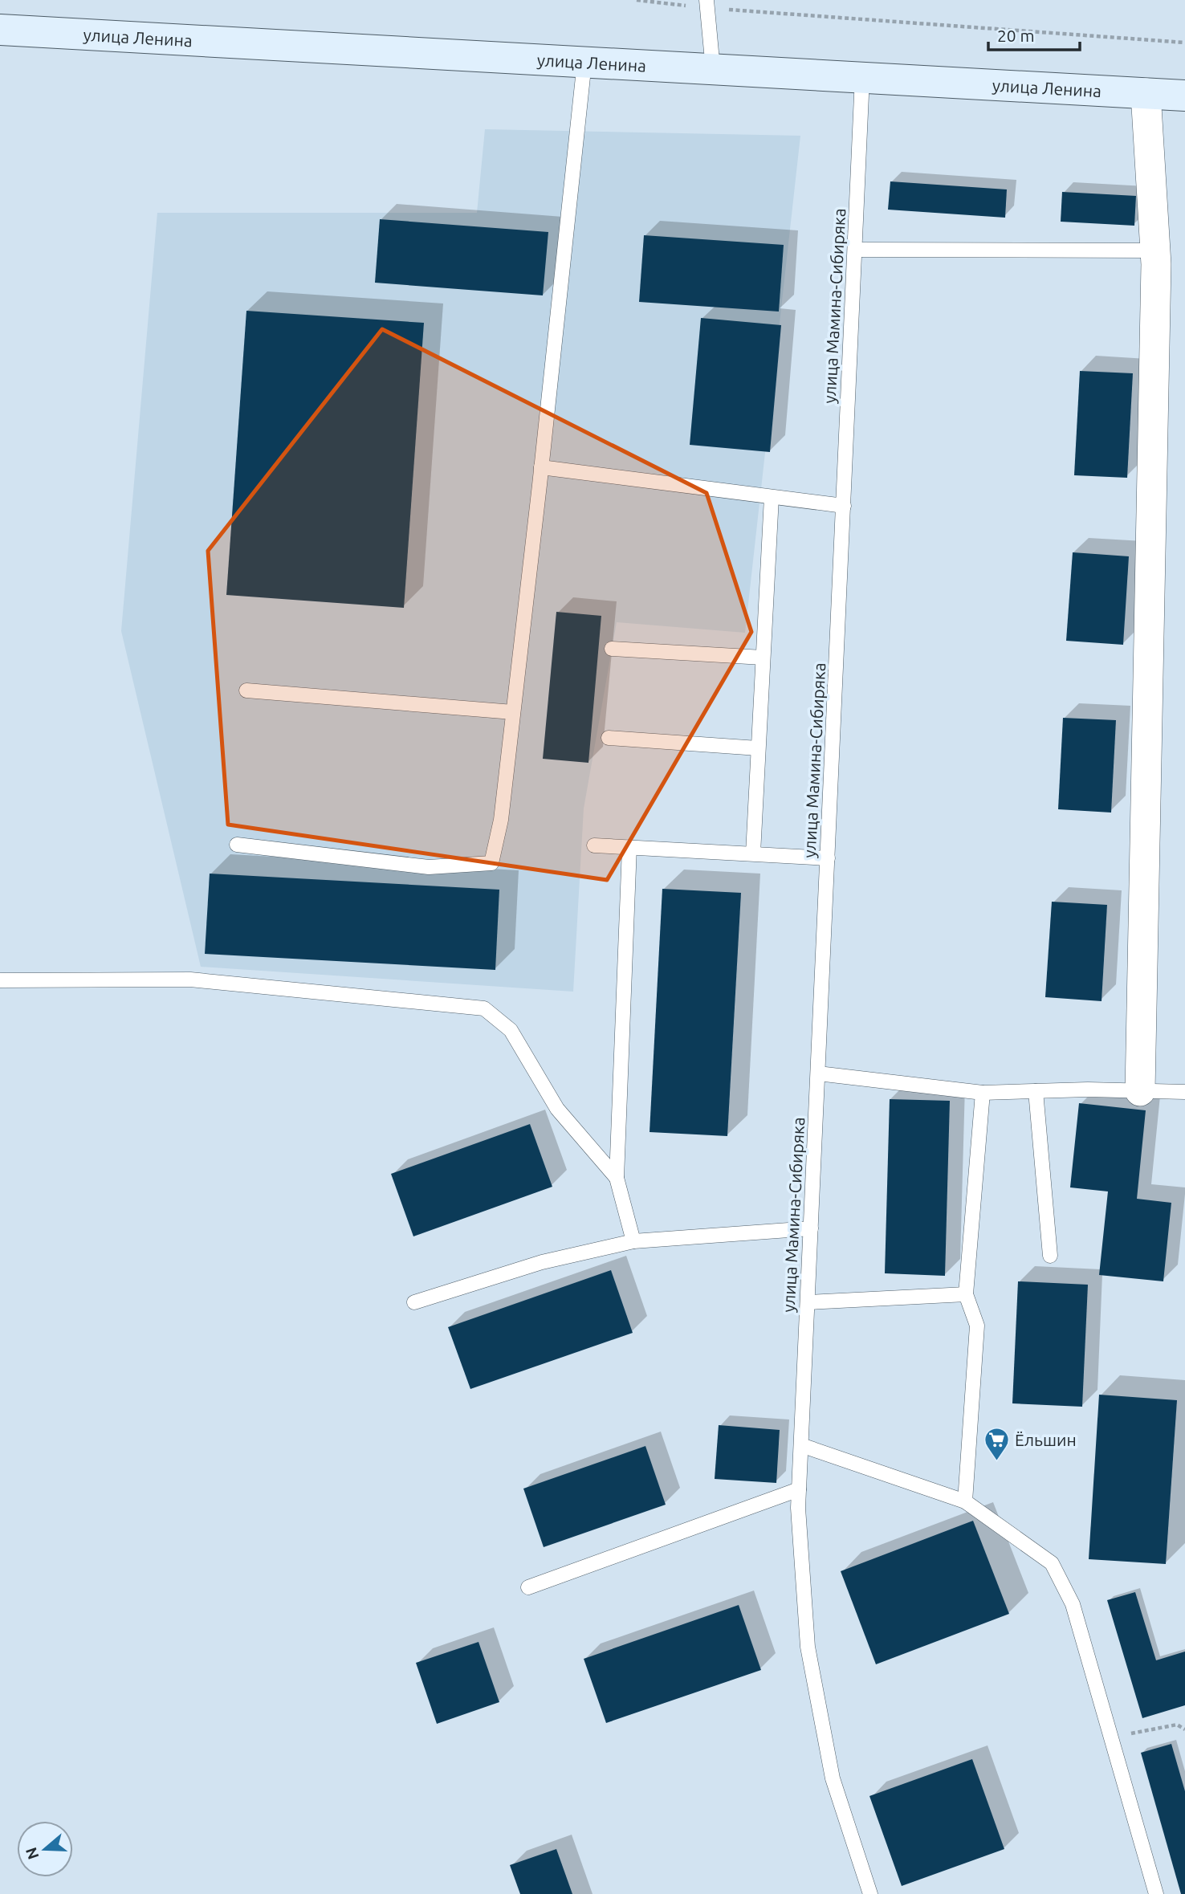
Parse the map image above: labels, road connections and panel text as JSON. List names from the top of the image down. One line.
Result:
{"streets":{"main road":["улица Ленина"],"lane":["улица Мамина-Сибиряка"]},"crossings":[["улица Ленина","улица Мамина-Сибиряка"]],"places":{"supermarket":["Ёльшин"]},"scale_bar":"20 m","north":"left"}
